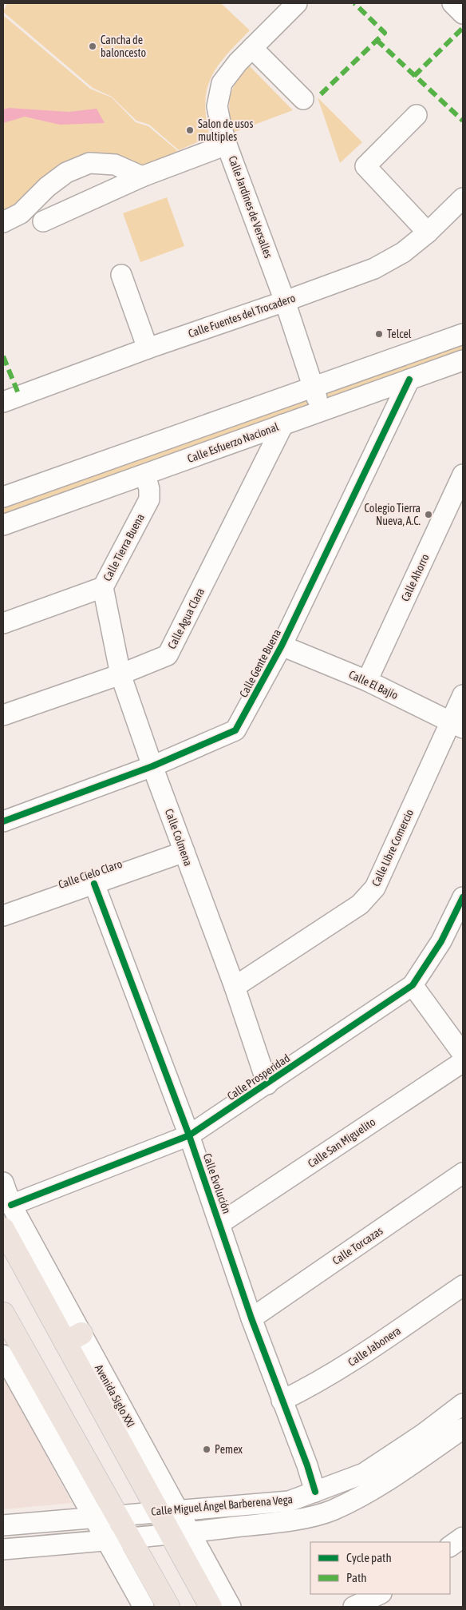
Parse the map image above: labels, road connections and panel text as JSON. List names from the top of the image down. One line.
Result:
{"streets":{"highway":["Avenida Siglo XXI"],"street":["Calle Jardines de Versalles","Calle Fuentes del Trocadero","Calle Esfuerzo Nacional","Calle Tierra Buena","Calle Ahorro","Calle Agua Clara","Calle Gente Buena","Calle El Bajío","Calle Colmena","Calle Libre Comercio","Calle Cielo Claro","Calle Prosperidad","Calle San Miguelito","Calle Evolución","Calle Torcazas","Calle Jabonera","Calle Miguel Ángel Barberena Vega"]},"crossings":[["Calle Jardines de Versalles","Calle Fuentes del Trocadero"],["Calle Jardines de Versalles","Calle Esfuerzo Nacional"],["Calle Esfuerzo Nacional","Calle Tierra Buena"],["Calle Esfuerzo Nacional","Calle Agua Clara"],["Calle Esfuerzo Nacional","Calle Gente Buena"],["Calle Tierra Buena","Calle Colmena"],["Calle Ahorro","Calle El Bajío"],["Calle Agua Clara","Calle Colmena"],["Calle Gente Buena","Calle El Bajío"],["Calle Gente Buena","Calle Colmena"],["Calle El Bajío","Calle Libre Comercio"],["Calle Colmena","Calle Libre Comercio"],["Calle Colmena","Calle Cielo Claro"],["Calle Colmena","Calle Prosperidad"],["Calle Cielo Claro","Calle Evolución"],["Calle Prosperidad","Calle Evolución"],["Calle Prosperidad","Avenida Siglo XXI"],["Calle San Miguelito","Calle Evolución"],["Calle Evolución","Calle Torcazas"],["Calle Evolución","Calle Jabonera"],["Calle Evolución","Calle Miguel Ángel Barberena Vega"],["Avenida Siglo XXI","Calle Miguel Ángel Barberena Vega"]],"places":["Cancha de baloncesto","Salon de usos multiples","Telcel","Colegio Tierra Nueva, A.C.","Pemex"],"legend":["Cycle path","Path"]}
